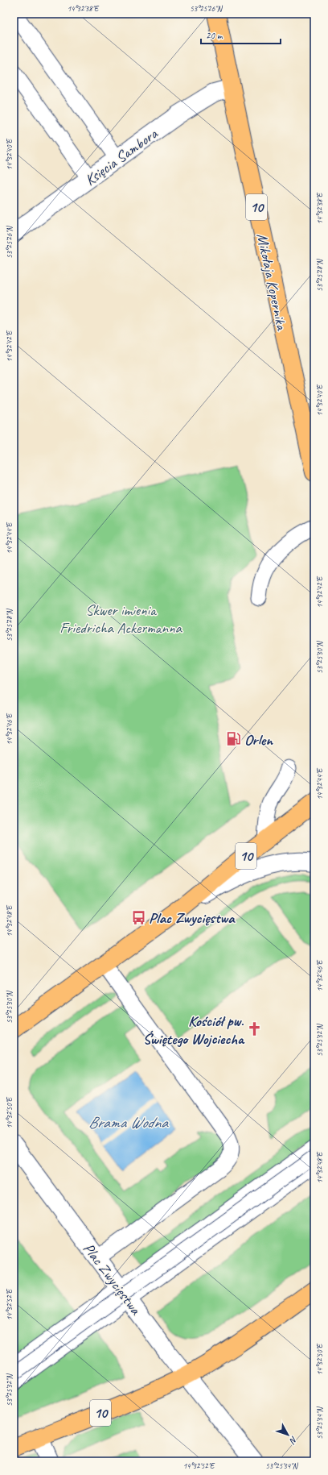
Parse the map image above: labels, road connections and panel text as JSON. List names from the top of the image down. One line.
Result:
{"streets":{"main road":["10","Mikołaja Kopernika"],"street":["Księcia Sambora","Plac Zwycięstwa"]},"crossings":[["Księcia Sambora","Mikołaja Kopernika"],["10","Plac Zwycięstwa"]],"water":["Brama Wodna"],"parks":["Skwer imienia Friedricha Ackermanna"],"places":{"fuel station":["Orlen"],"bus stop":["Plac Zwycięstwa"],"church":["Kościół pw. Świętego Wojciecha"]},"scale_bar":"20 m","north":"bottom right","coordinates":["14°32'38\"E","53°25'26\"N","14°32'40\"E","53°25'28\"N","14°32'42\"E","14°32'44\"E","53°25'30\"N","14°32'46\"E","14°32'48\"E","53°25'32\"N","14°32'50\"E","14°32'52\"E","53°25'34\"N"]}
